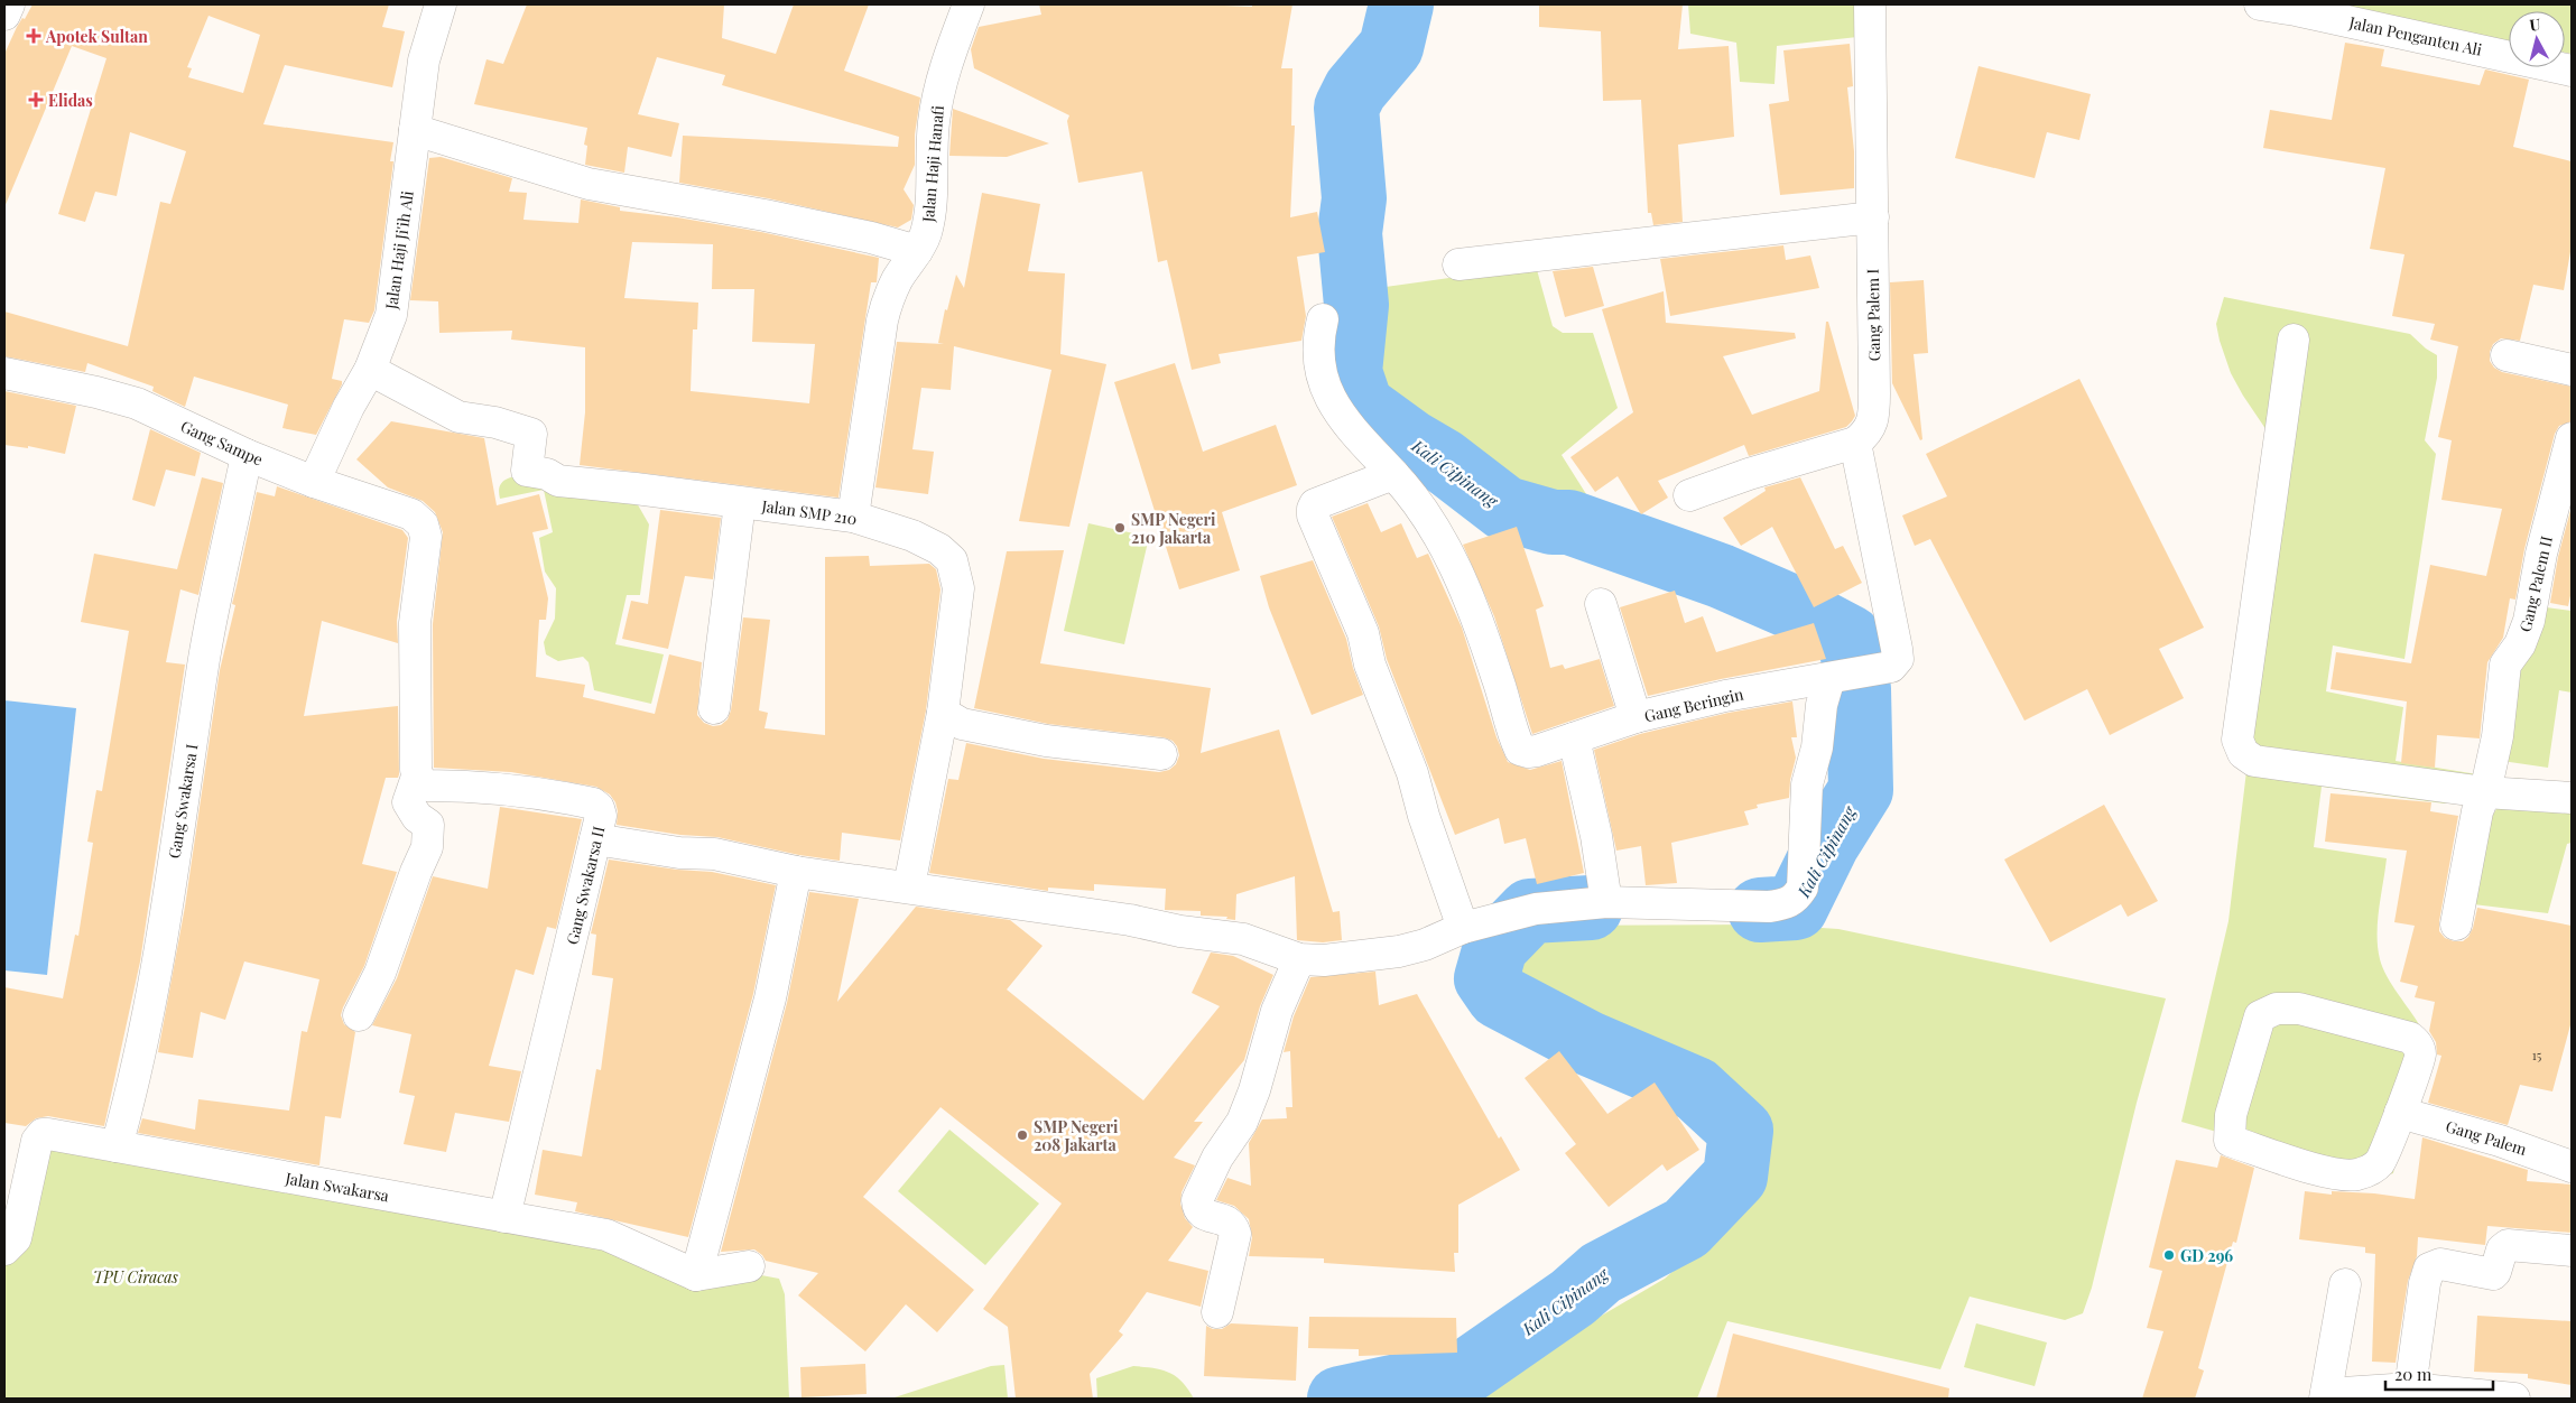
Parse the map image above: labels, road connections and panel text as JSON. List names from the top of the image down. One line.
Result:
{"streets":{"street":["Jalan Penganten Ali","Jalan Haji Hanafi","Jalan Haji Ji'ih Ali","Gang Palem I","Gang Sampe","Jalan SMP 210","Gang Palem II","Gang Beringin","Gang Swakarsa I","Gang Swakarsa II","Gang Palem","Jalan Swakarsa"]},"crossings":[["Jalan Haji Hanafi","Jalan SMP 210"],["Jalan Haji Ji'ih Ali","Gang Sampe"],["Jalan Haji Ji'ih Ali","Jalan SMP 210"],["Gang Palem I","Gang Beringin"],["Gang Sampe","Gang Swakarsa I"],["Gang Sampe","Gang Swakarsa II"],["Gang Swakarsa I","Jalan Swakarsa"],["Gang Swakarsa II","Jalan Swakarsa"]],"water":["Kali Cipinang"],"parks":["TPU Ciracas"],"places":{"health":["Apotek Sultan","Elidas"],"other":["SMP Negeri 210 Jakarta","SMP Negeri 208 Jakarta","GD 296"]},"house_numbers":["15"],"scale_bar":"20 m","north":"top"}
